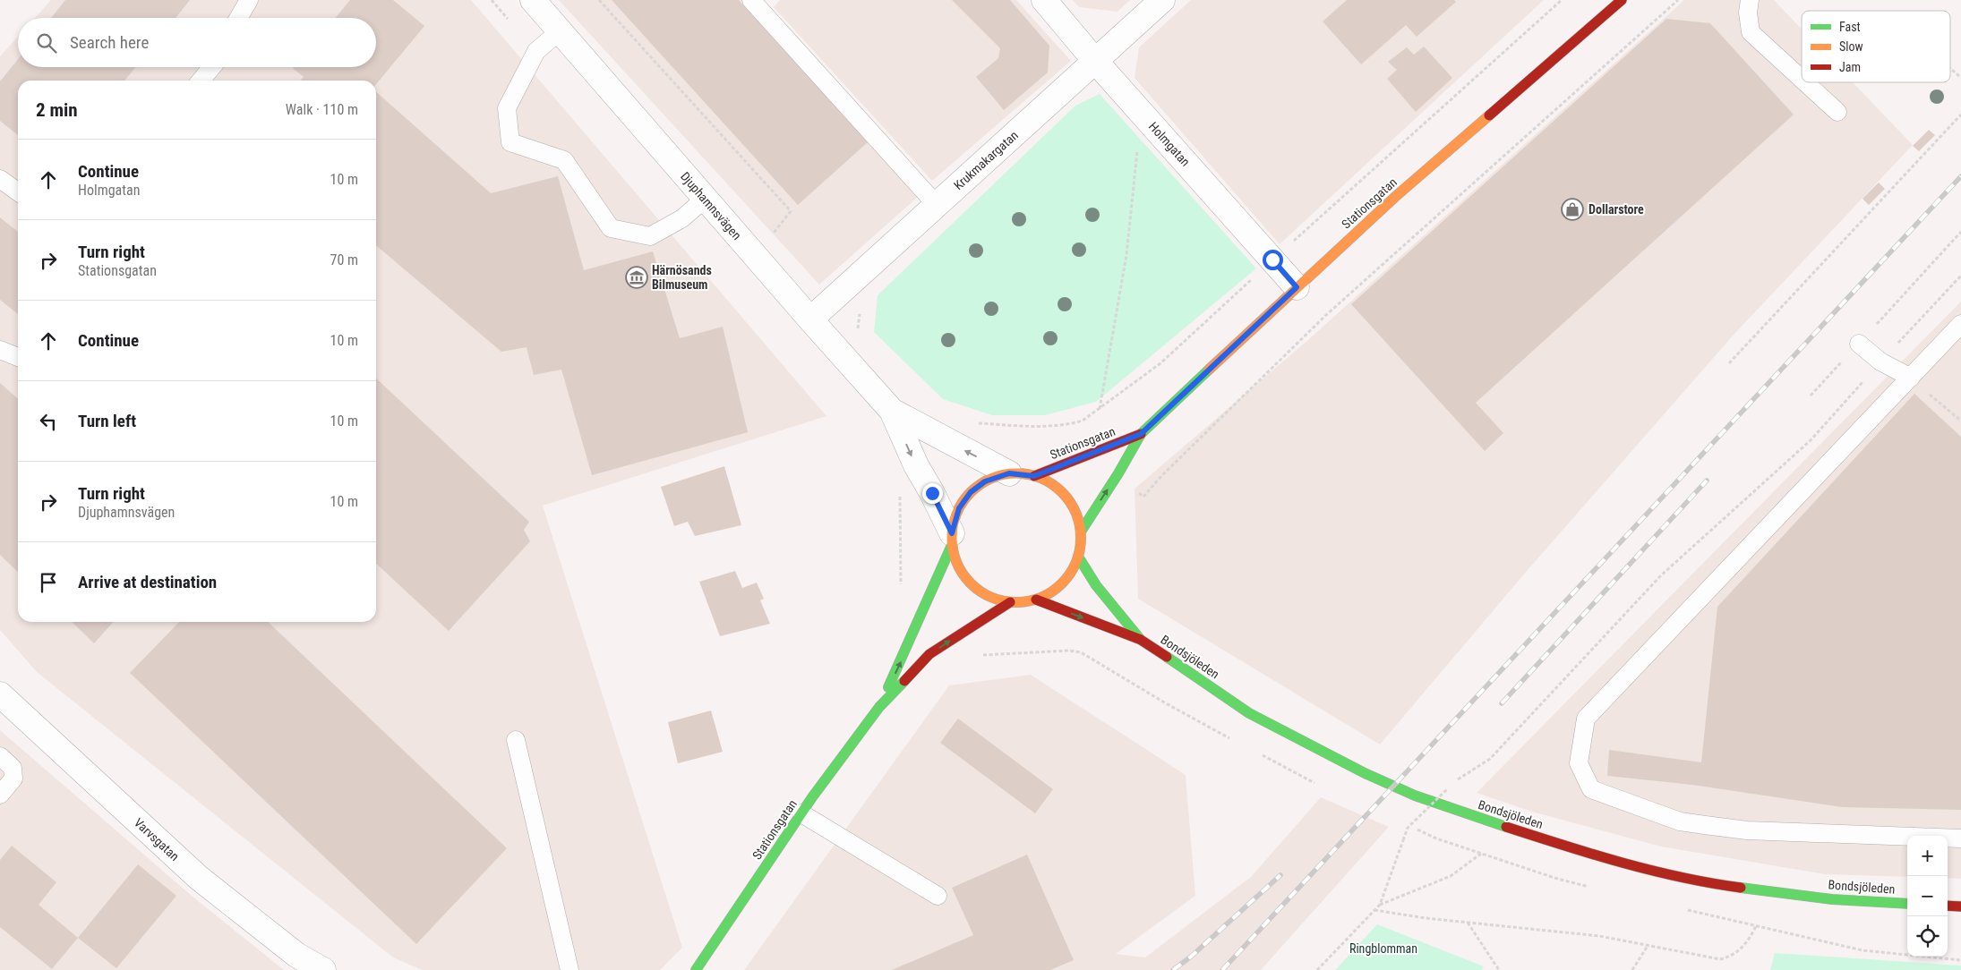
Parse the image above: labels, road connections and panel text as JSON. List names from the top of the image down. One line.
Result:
{"streets":{"main road":["Stationsgatan","Bondsjöleden"],"street":["Holmgatan","Krukmakargatan","Djuphamnsvägen","Varvsgatan"]},"crossings":[["Holmgatan","Krukmakargatan"],["Holmgatan","Stationsgatan"],["Krukmakargatan","Djuphamnsvägen"],["Stationsgatan","Djuphamnsvägen"],["Stationsgatan","Bondsjöleden"],["Djuphamnsvägen","Bondsjöleden"]],"parks":["Ringblomman"],"places":{"shop":["Dollarstore"],"museum":["Härnösands Bilmuseum"]},"legend":["Fast","Slow","Jam"],"page":{"search":"Search here","heading":["2 min","Walk · 110 m"],"list":[["Continue","Holmgatan","10 m"],["Turn right","Stationsgatan","70 m"],["Continue","10 m"],["Turn left","10 m"],["Turn right","Djuphamnsvägen","10 m"],"Arrive at destination"],"map_buttons":["+","−"]}}
